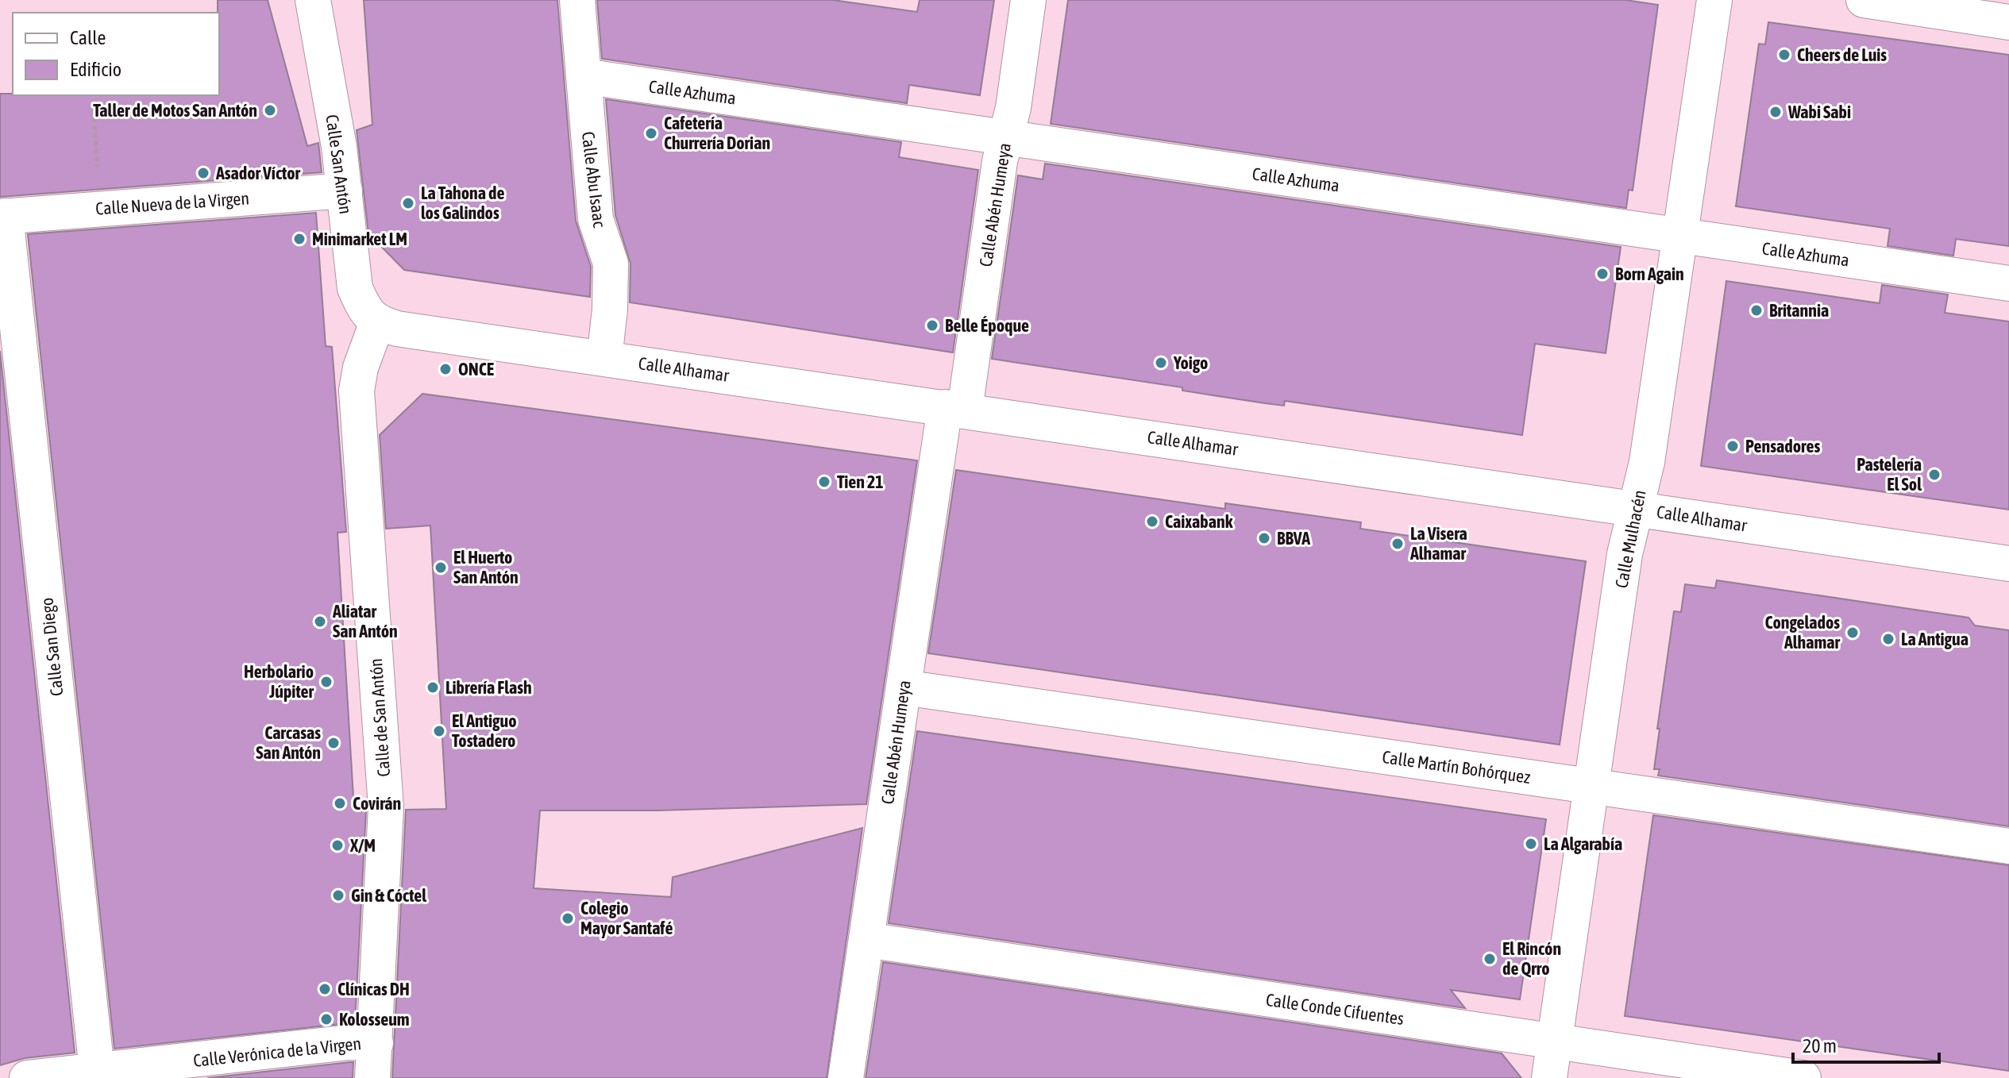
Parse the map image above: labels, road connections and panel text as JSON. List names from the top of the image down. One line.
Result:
{"streets":{"street":["Calle Azhuma","Calle San Antón","Calle Abu Isaac","Calle Nueva de la Virgen","Calle Abén Humeya","Calle Alhamar","Calle Mulhacén","Calle San Diego","Calle de San Antón","Calle Martín Bohórquez","Calle Conde Cifuentes","Calle Verónica de la Virgen"]},"crossings":[["Calle Azhuma","Calle Abu Isaac"],["Calle Azhuma","Calle Abén Humeya"],["Calle Azhuma","Calle Mulhacén"],["Calle San Antón","Calle Nueva de la Virgen"],["Calle San Antón","Calle Alhamar"],["Calle San Antón","Calle de San Antón"],["Calle Abu Isaac","Calle Alhamar"],["Calle Nueva de la Virgen","Calle San Diego"],["Calle Abén Humeya","Calle Alhamar"],["Calle Abén Humeya","Calle Martín Bohórquez"],["Calle Abén Humeya","Calle Conde Cifuentes"],["Calle Alhamar","Calle Mulhacén"],["Calle Alhamar","Calle de San Antón"],["Calle Mulhacén","Calle Martín Bohórquez"],["Calle Mulhacén","Calle Conde Cifuentes"],["Calle San Diego","Calle Verónica de la Virgen"],["Calle de San Antón","Calle Verónica de la Virgen"]],"places":["Cheers de Luis","Taller de Motos San Antón","Wabi Sabi","Cafetería Churrería Dorian","Asador Víctor","La Tahona de los Galindos","Minimarket LM","Born Again","Britannia","Belle Époque","Yoigo","ONCE","Pensadores","Pastelería El Sol","Tien 21","Caixabank","BBVA","La Visera Alhamar","El Huerto San Antón","Aliatar San Antón","Congelados Alhamar","La Antigua","Herbolario Júpiter","Librería Flash","El Antiguo Tostadero","Carcasas San Antón","Covirán","La Algarabía","X/M","Gin & Cóctel","Colegio Mayor Santafé","El Rincón de Qrro","Clínicas DH","Kolosseum"],"legend":["Calle","Edificio"],"scale_bar":"20 m"}
